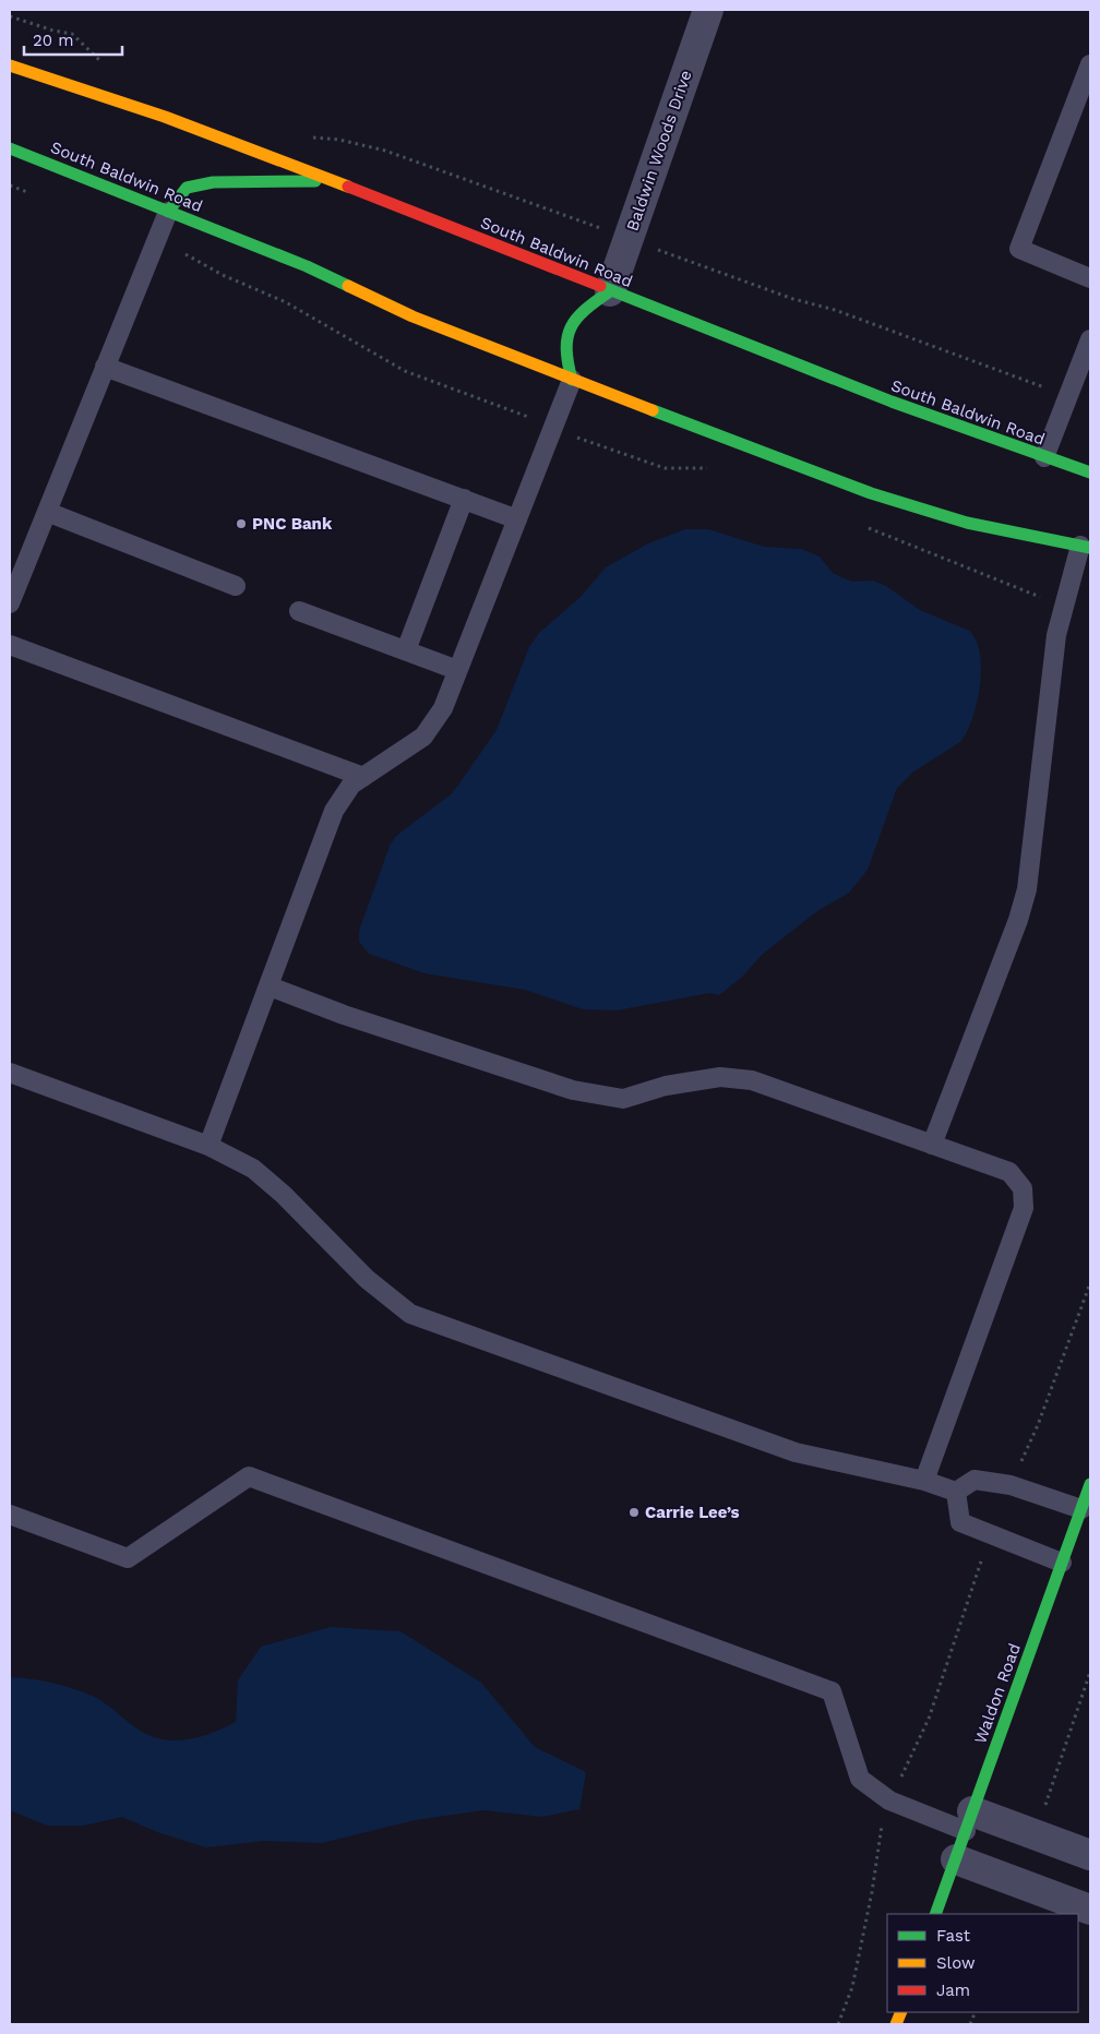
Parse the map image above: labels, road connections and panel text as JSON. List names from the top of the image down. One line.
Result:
{"streets":{"main road":["South Baldwin Road","Waldon Road"],"street":["Baldwin Woods Drive"]},"crossings":[["Baldwin Woods Drive","South Baldwin Road"]],"places":["PNC Bank","Carrie Lee’s"],"legend":["Fast","Slow","Jam"],"scale_bar":"20 m"}
